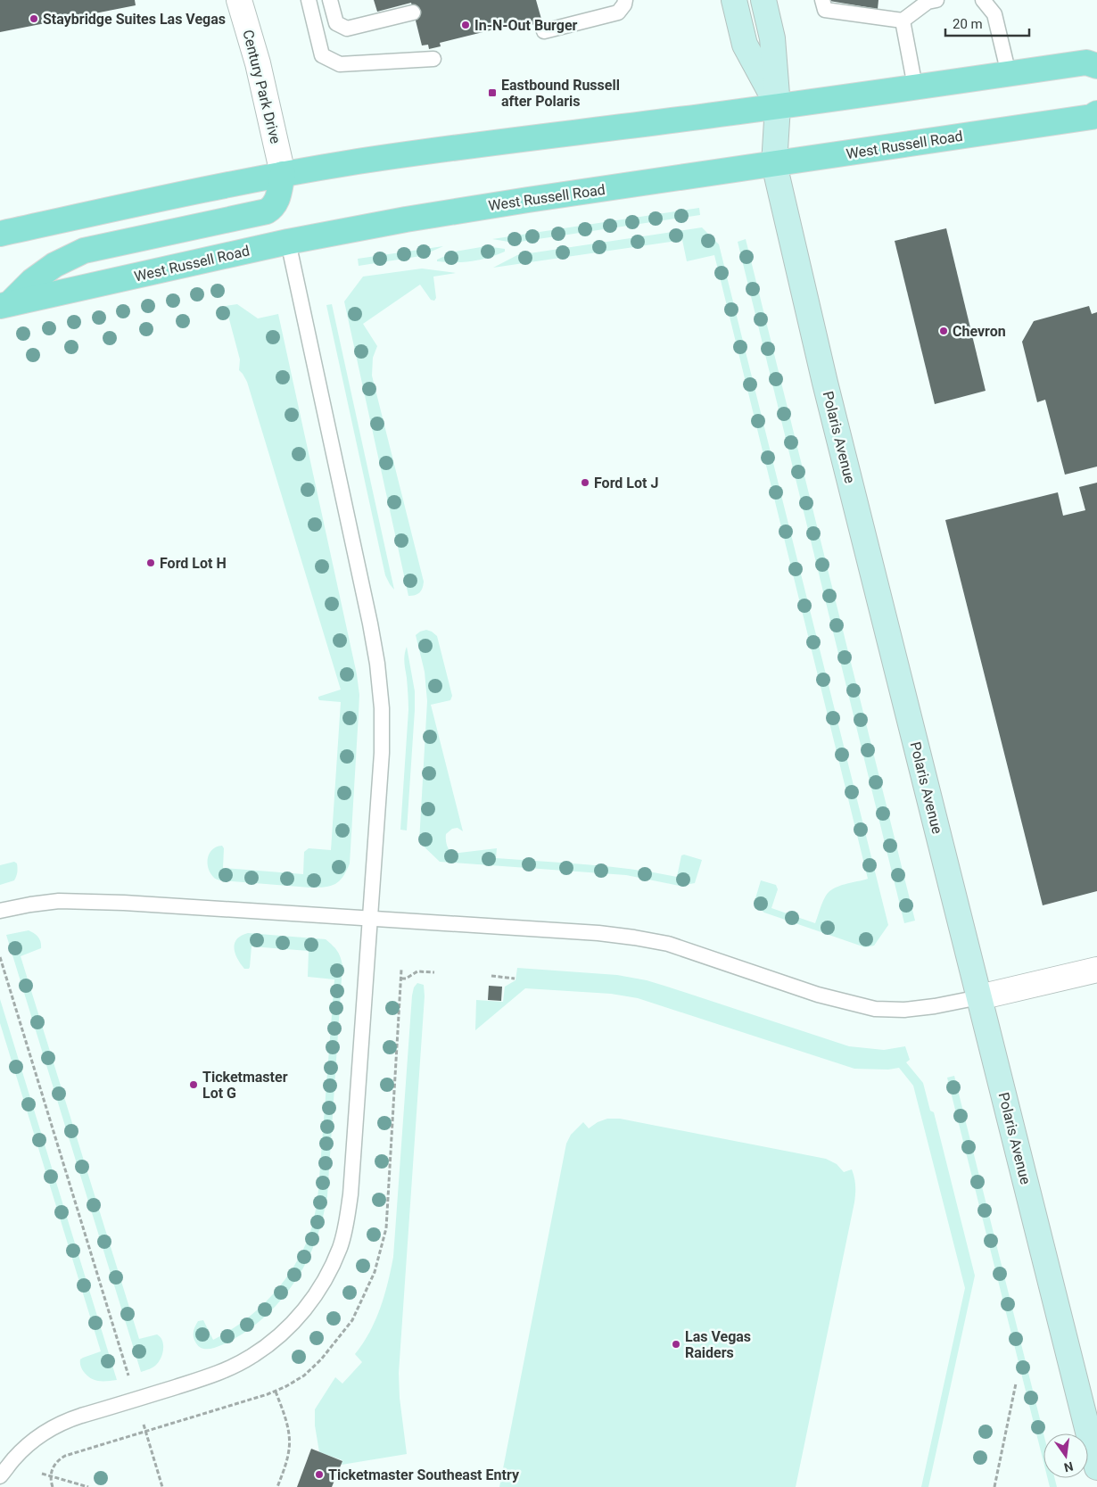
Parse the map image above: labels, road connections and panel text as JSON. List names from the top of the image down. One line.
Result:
{"streets":{"main road":["West Russell Road"],"street":["Century Park Drive","Polaris Avenue"]},"crossings":[["West Russell Road","Polaris Avenue"]],"places":{"other":["Staybridge Suites Las Vegas","In-N-Out Burger","Chevron","Ford Lot J","Ford Lot H","Ticketmaster Lot G","Las Vegas Raiders","Ticketmaster Southeast Entry"],"transit":["Eastbound Russell after Polaris"]},"scale_bar":"20 m","north":"bottom"}
